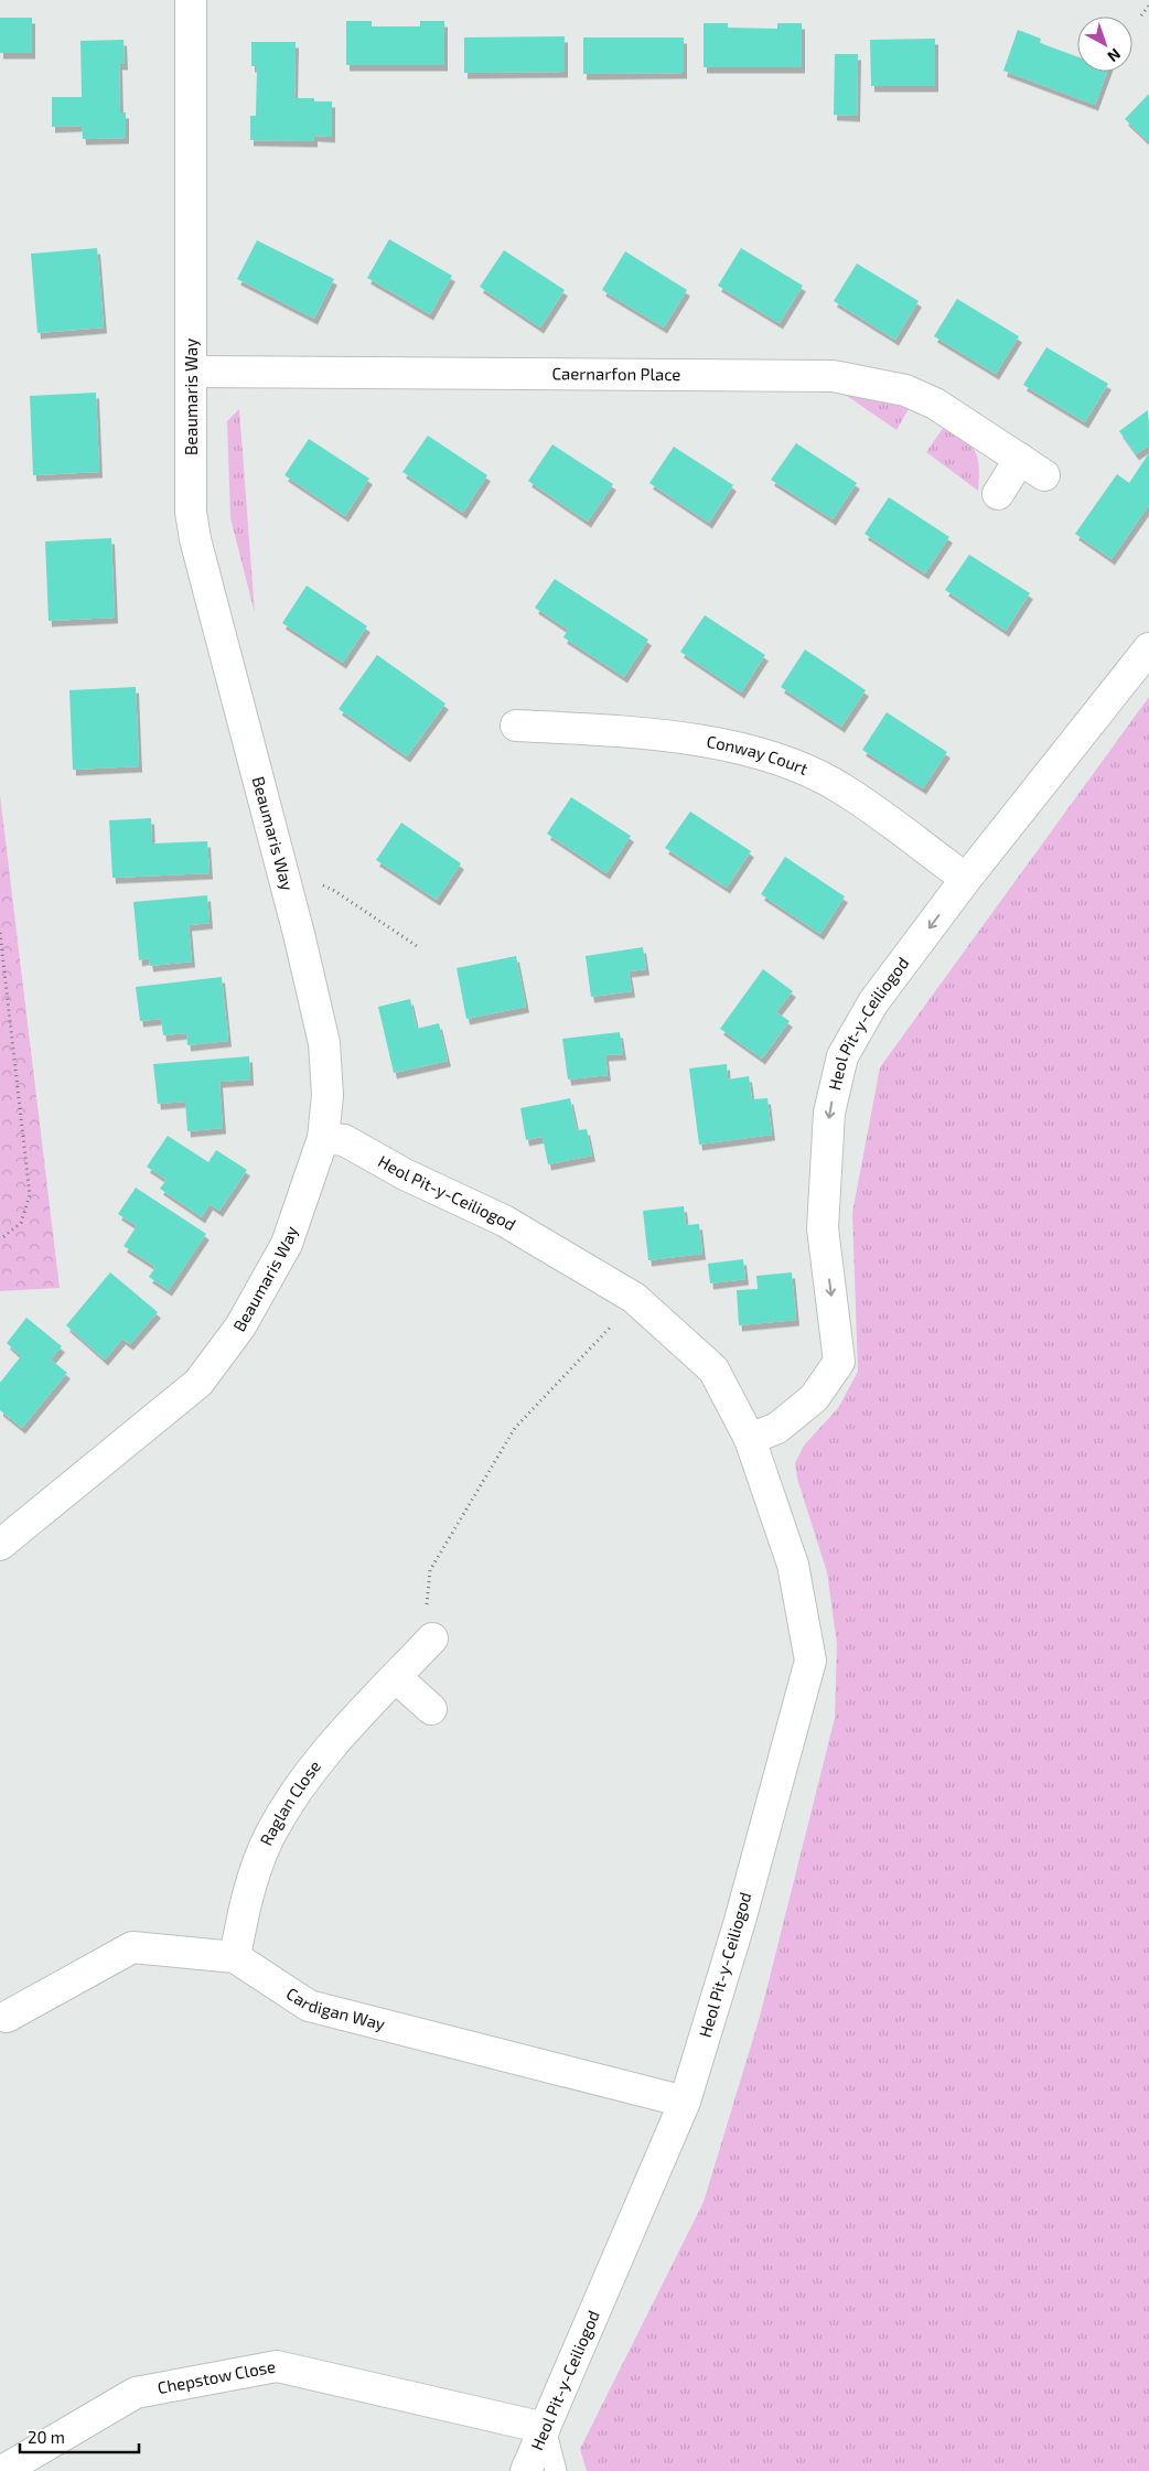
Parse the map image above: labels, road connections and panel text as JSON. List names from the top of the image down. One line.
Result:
{"streets":{"street":["Caernarfon Place","Beaumaris Way","Conway Court","Heol Pit-y-Ceiliogod","Raglan Close","Cardigan Way","Chepstow Close"]},"crossings":[["Caernarfon Place","Beaumaris Way"],["Beaumaris Way","Heol Pit-y-Ceiliogod"],["Conway Court","Heol Pit-y-Ceiliogod"],["Heol Pit-y-Ceiliogod","Cardigan Way"],["Heol Pit-y-Ceiliogod","Chepstow Close"],["Raglan Close","Cardigan Way"]],"scale_bar":"20 m","north":"bottom right"}
